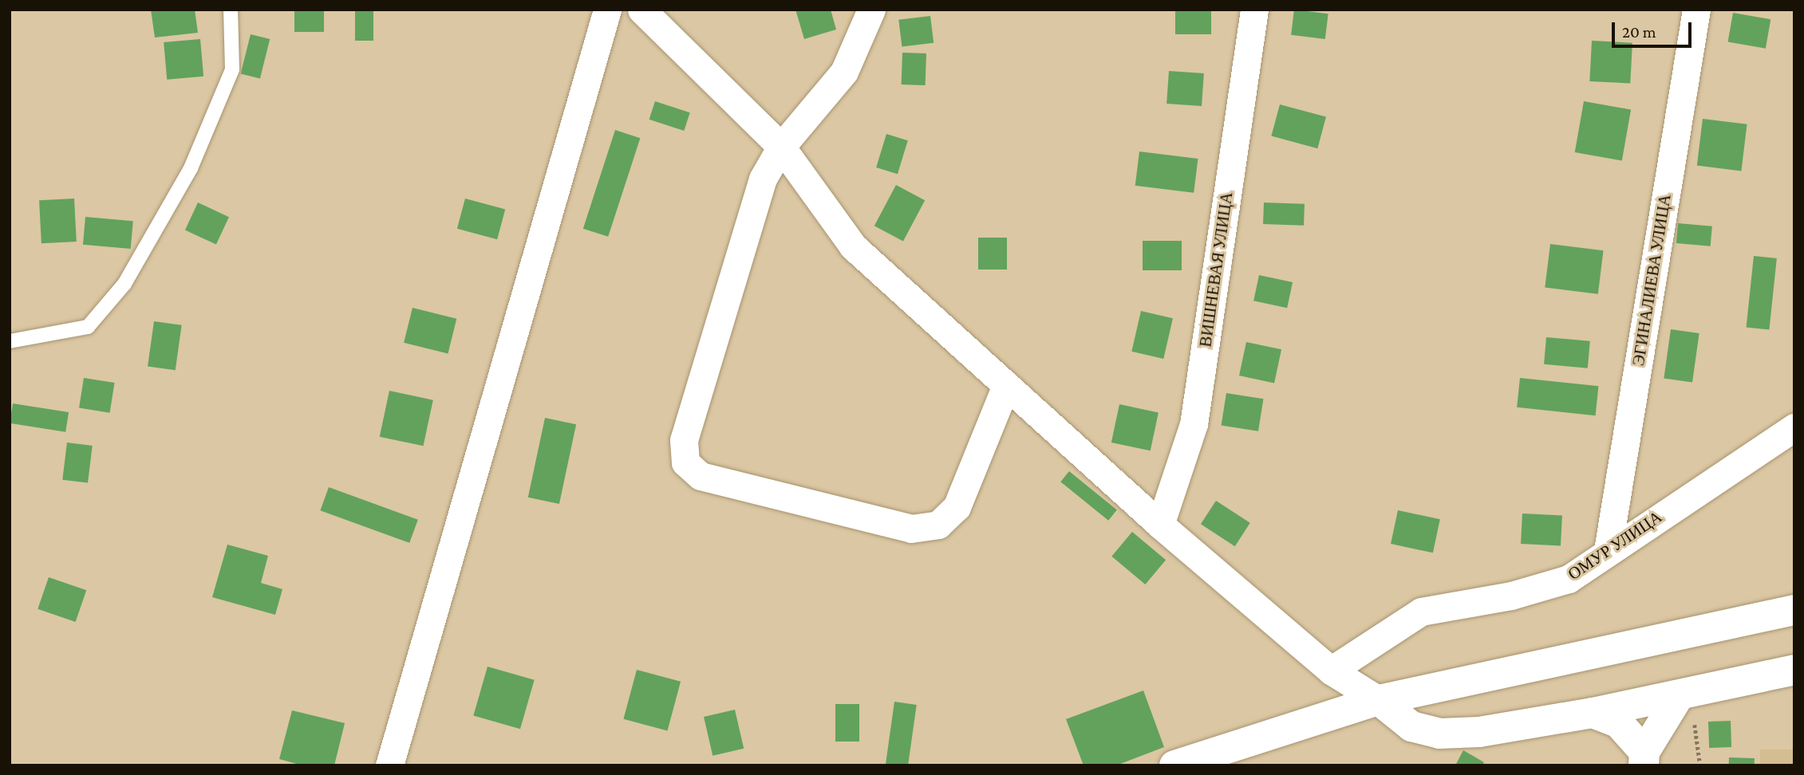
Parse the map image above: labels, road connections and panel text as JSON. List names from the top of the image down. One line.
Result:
{"streets":{"street":["ВИШНЕВАЯ УЛИЦА","ЭГИНАЛИЕВА УЛИЦА","ОМУР УЛИЦА"]},"crossings":[["ЭГИНАЛИЕВА УЛИЦА","ОМУР УЛИЦА"]],"scale_bar":"20 m"}
